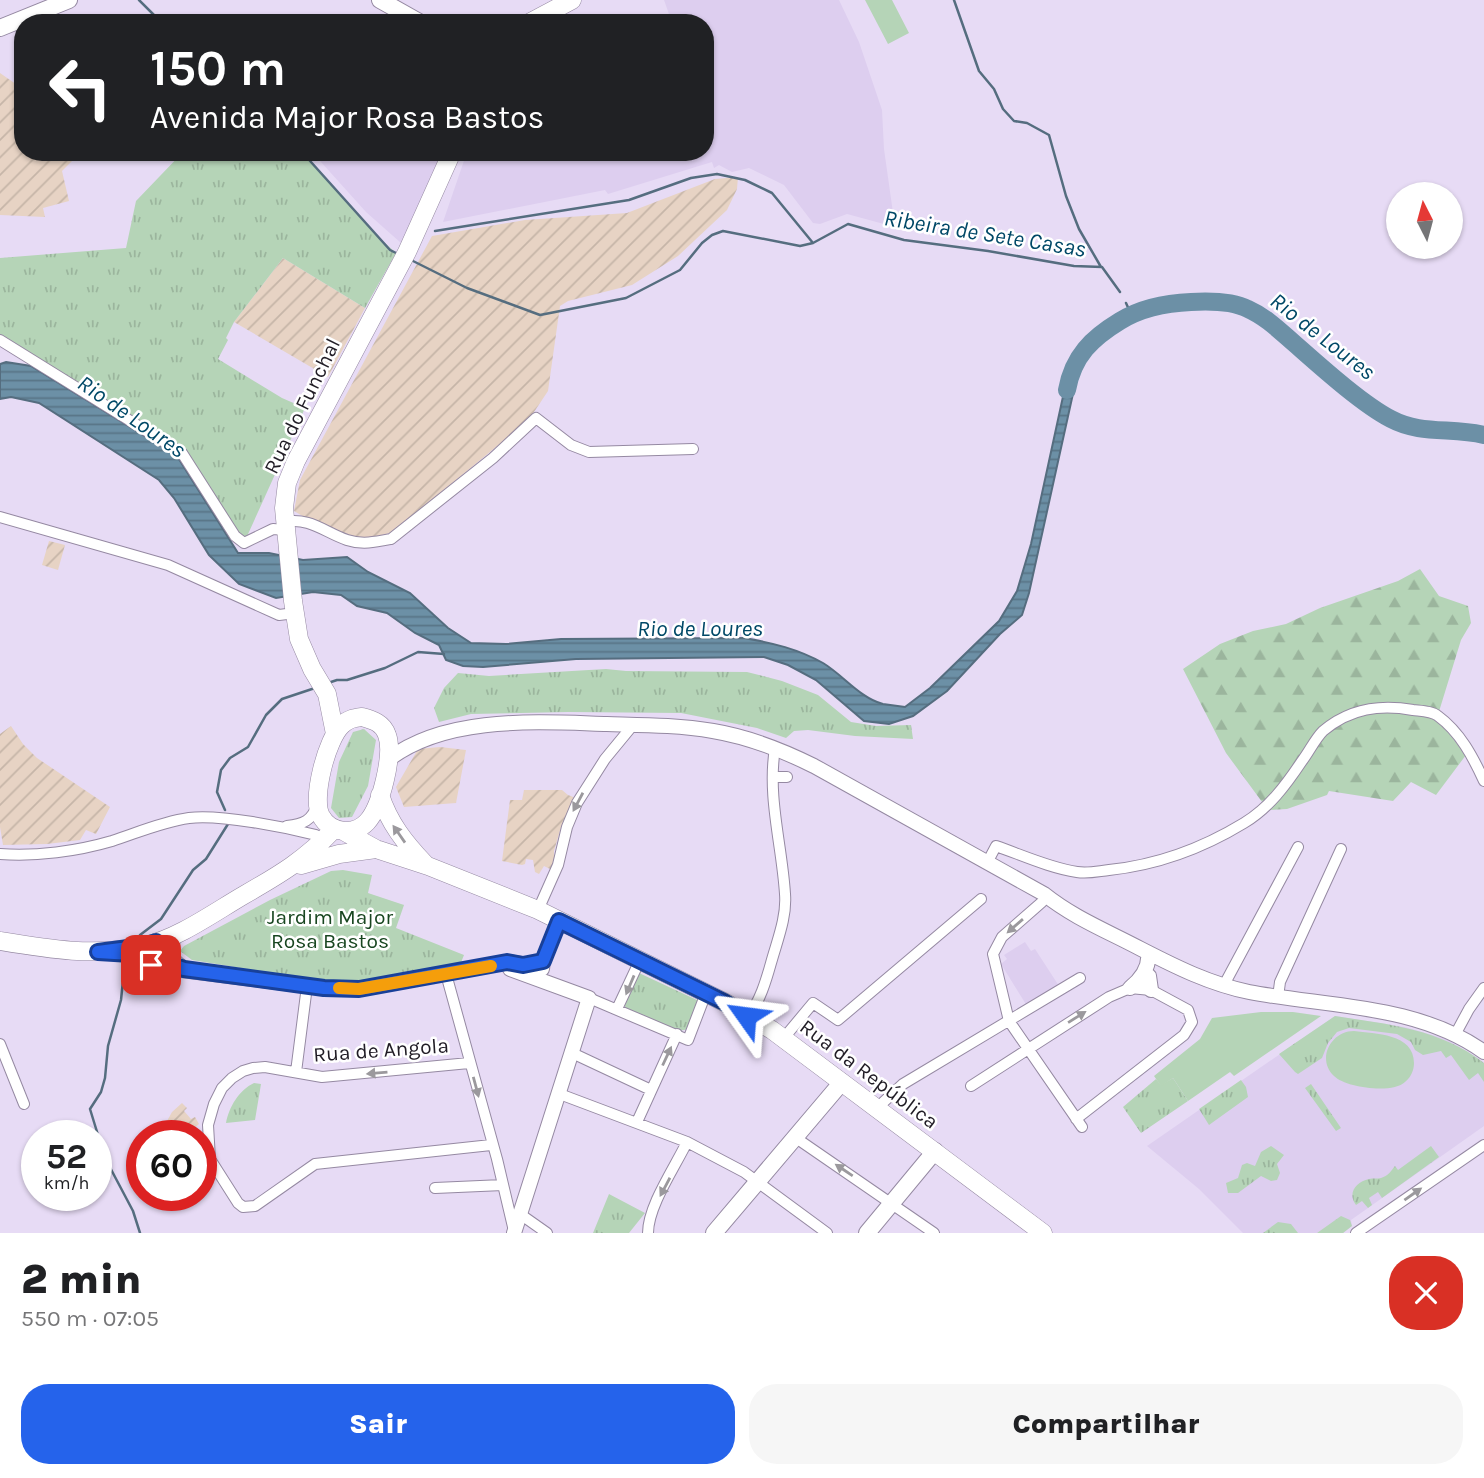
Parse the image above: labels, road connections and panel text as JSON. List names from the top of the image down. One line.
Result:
{"streets":{"main road":["Rua do Funchal","Rua da República"],"street":["Rua de Angola"]},"water":["Ribeira de Sete Casas","Rio de Loures"],"parks":["Jardim Major Rosa Bastos"],"north":"top","page":{"turn":["150 m","Avenida Major Rosa Bastos"],"speed":"52 km/h","limit":"60","heading":["2 min","550 m · 07:05"],"buttons":["Sair","Compartilhar"]}}
